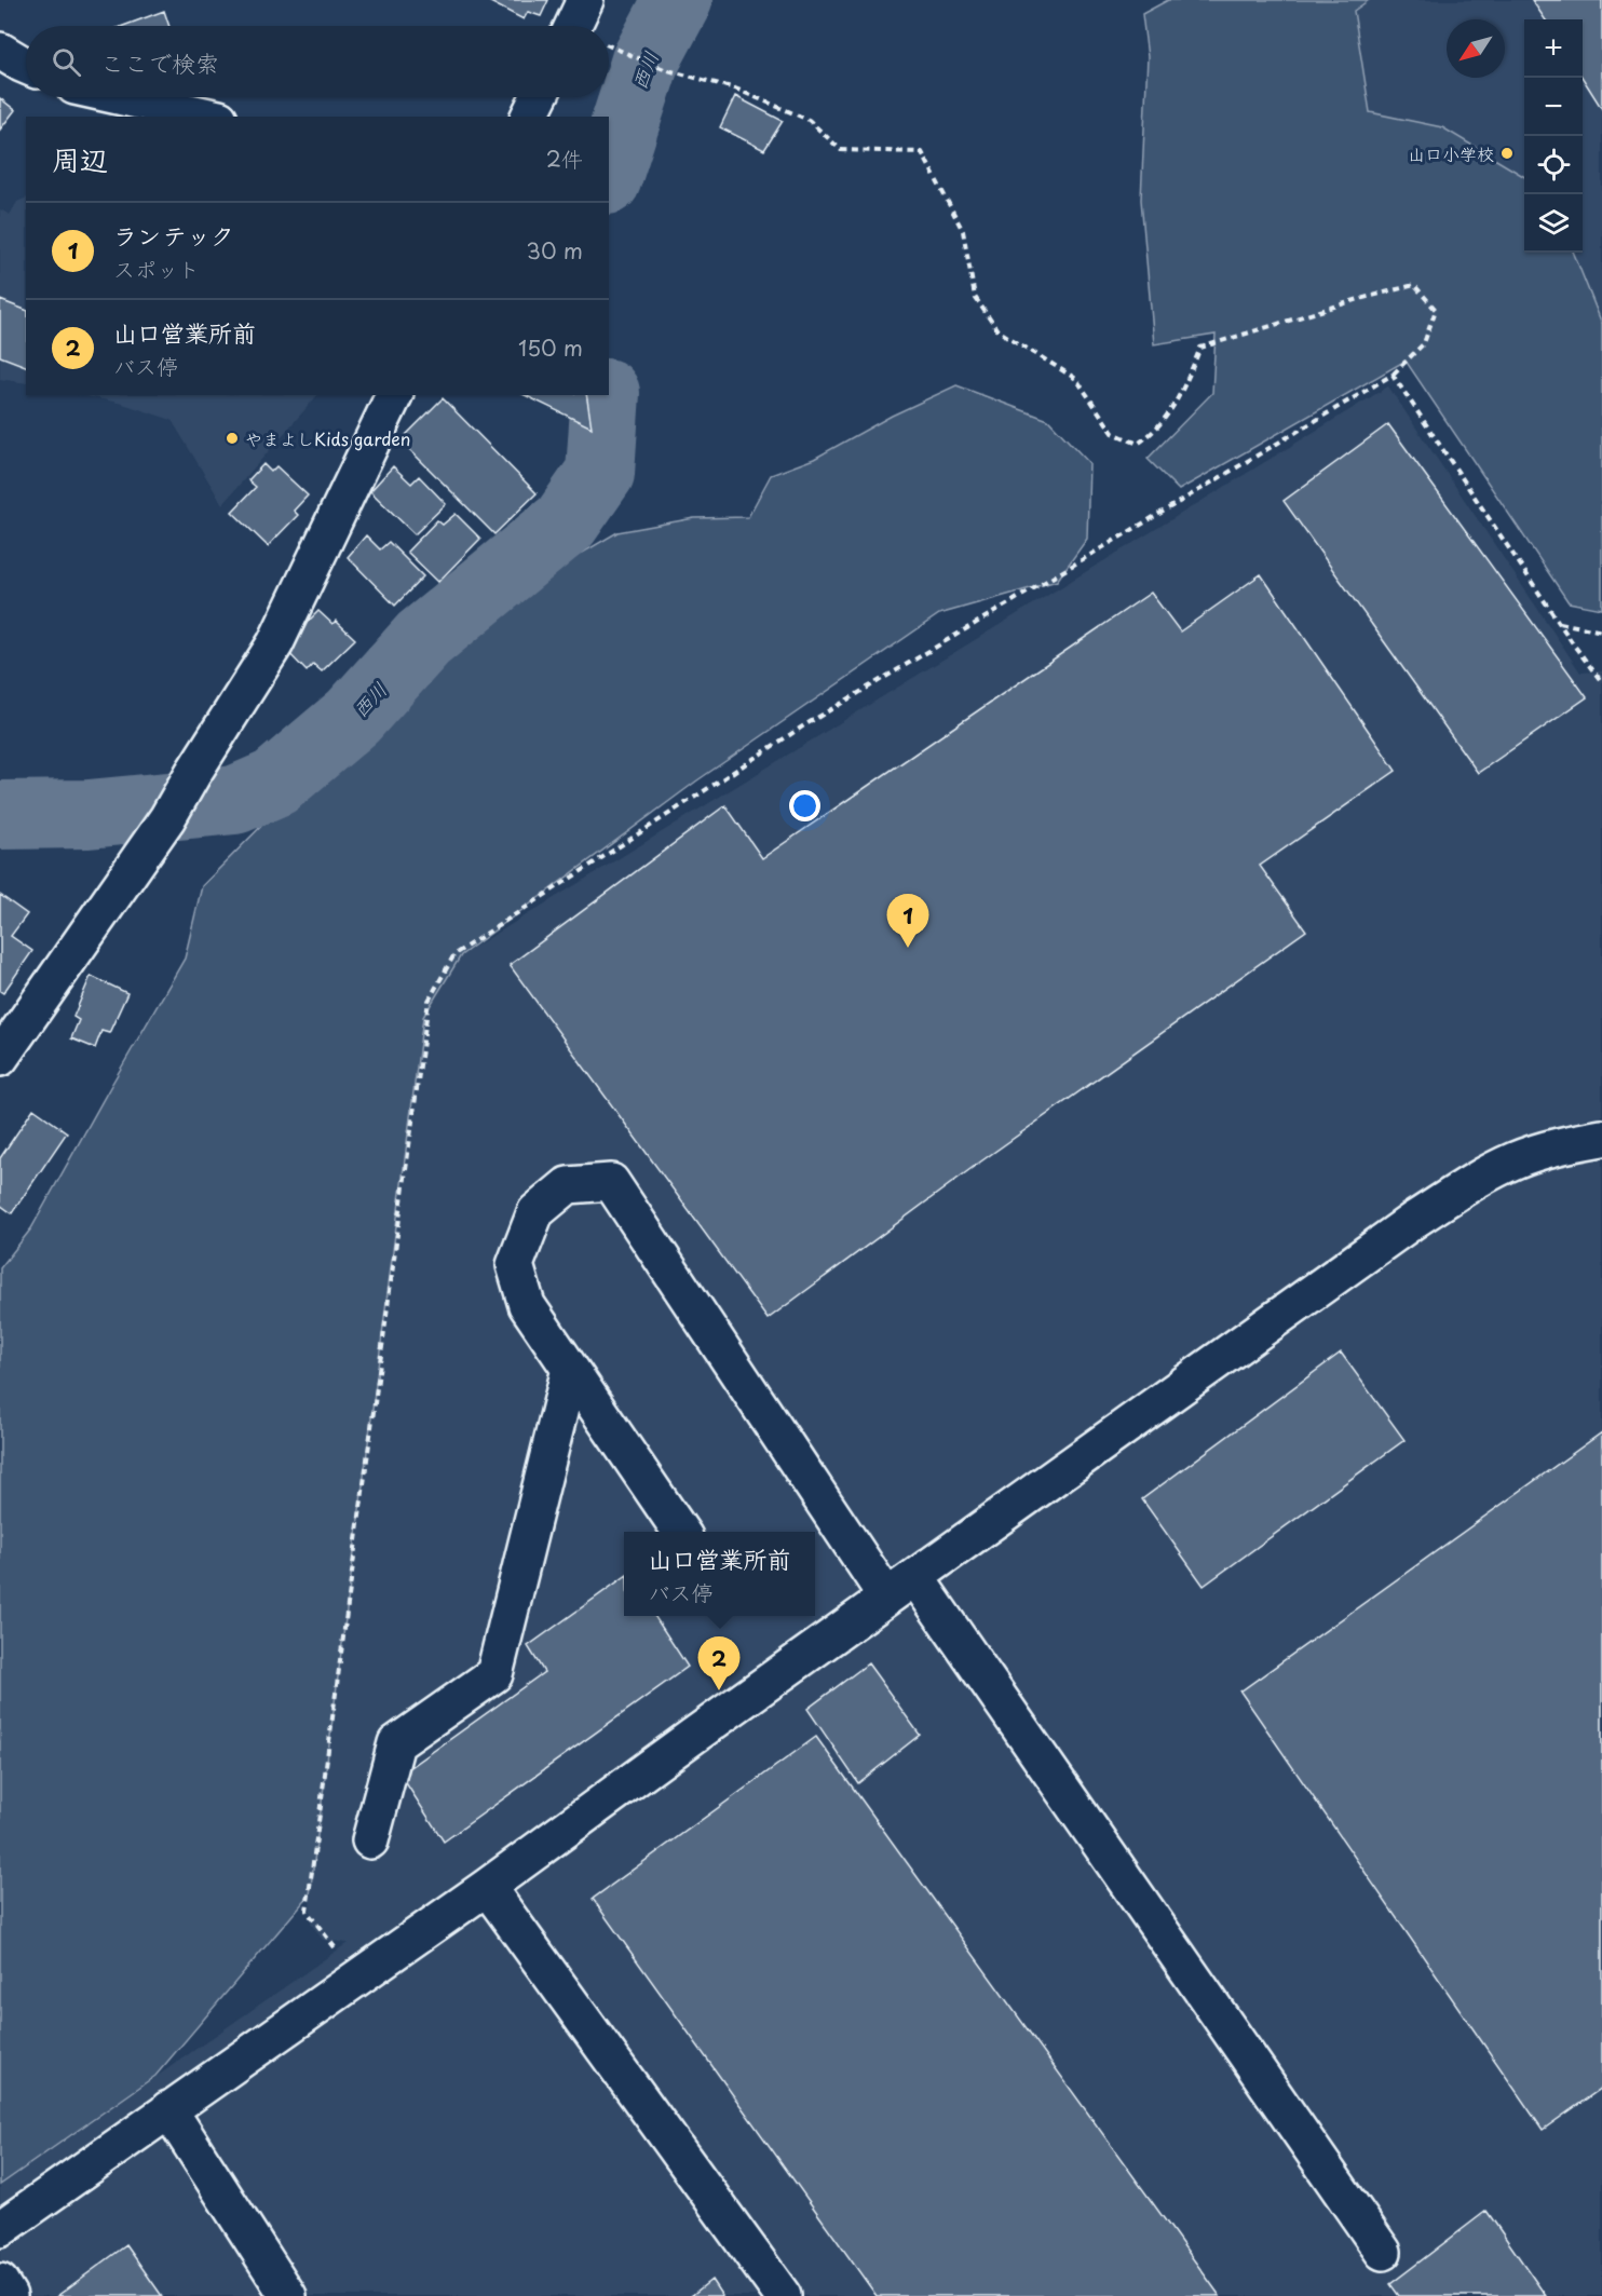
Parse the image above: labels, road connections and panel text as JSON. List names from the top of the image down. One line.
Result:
{"water":["西川"],"places":["山口小学校","やまよしKids garden"],"north":"bottom left","page":{"map_buttons":["+","−"],"search":"ここで検索","heading":["周辺","2件"],"list":[{"mark":"1","name":"ランテック","note":"スポット","value":"30 m"},{"mark":"2","name":"山口営業所前","note":"バス停","value":"150 m"}],"pins":["1","2"],"popup":["山口営業所前","バス停"]}}
